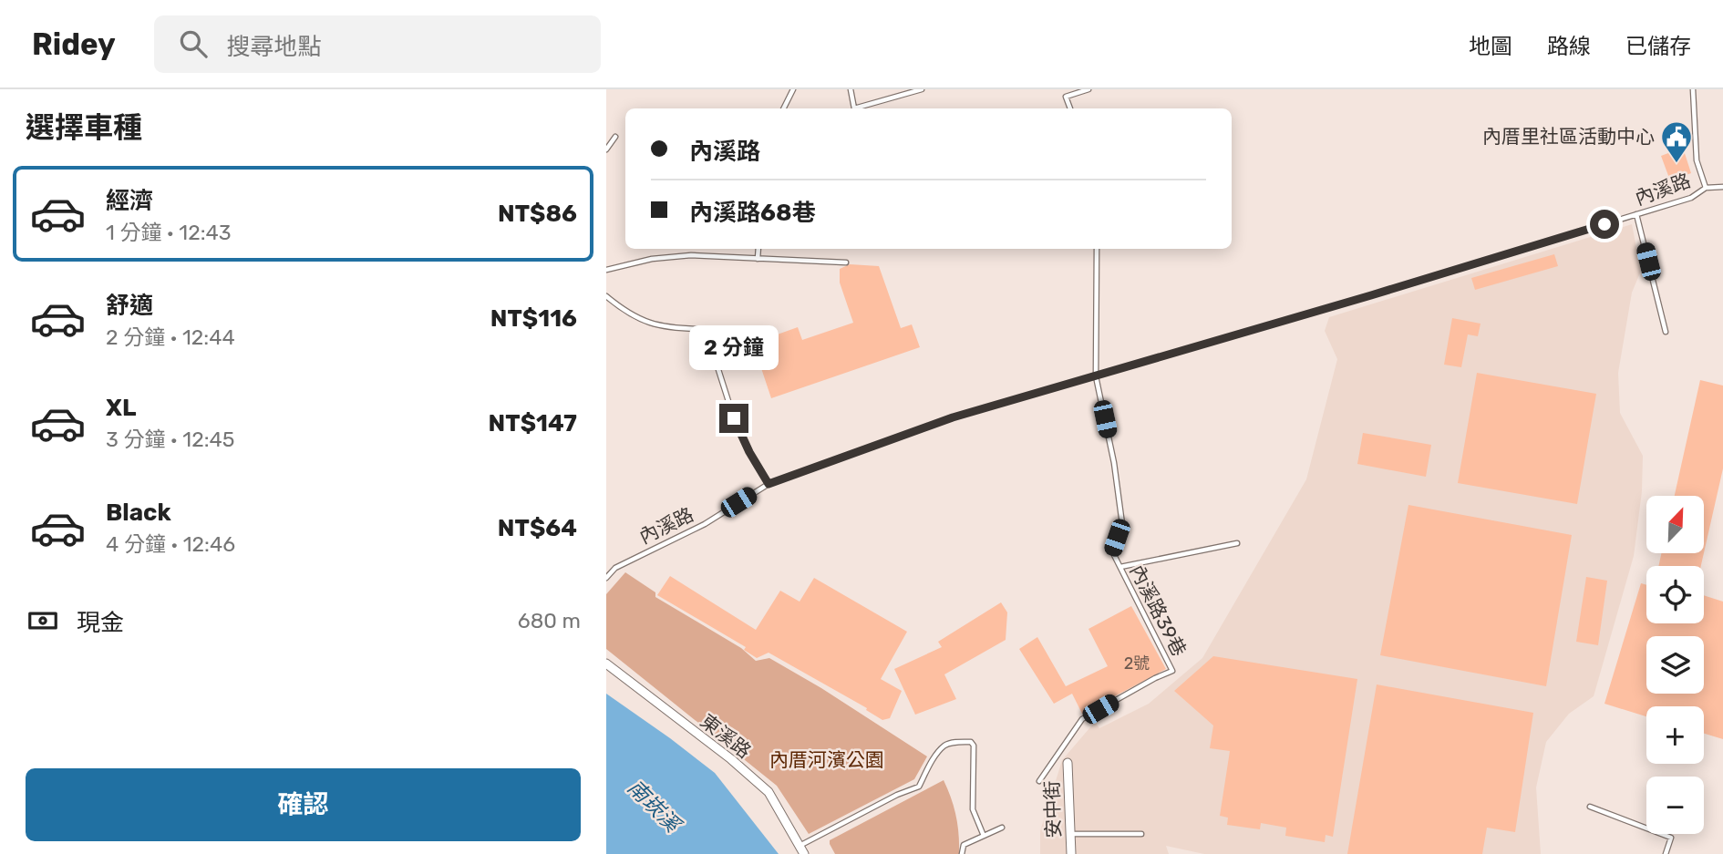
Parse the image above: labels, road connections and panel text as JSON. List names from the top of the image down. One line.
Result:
{"streets":{"street":["東溪路","安中街"],"lane":["內溪路","內溪路39巷"]},"crossings":[["內溪路","內溪路39巷"]],"water":["南崁溪"],"parks":["內厝河濱公園"],"places":{"public building":["內厝里社區活動中心"]},"house_numbers":["2號"],"north":"top right","page":{"header":"Ridey","search":"搜尋地點","nav":["地圖","路線","已儲存"],"heading":"選擇車種","banner":["內溪路","內溪路68巷"],"list":[{"name":"經濟","note":"1 分鐘 · 12:43","value":"NT$86"},{"name":"舒適","note":"2 分鐘 · 12:44","value":"NT$116"},{"name":"XL","note":"3 分鐘 · 12:45","value":"NT$147"},{"name":"Black","note":"4 分鐘 · 12:46","value":"NT$64"}],"bubble":"2 分鐘","map_buttons":["+","−"],"pay":["現金","680 m"],"buttons":"確認"}}
